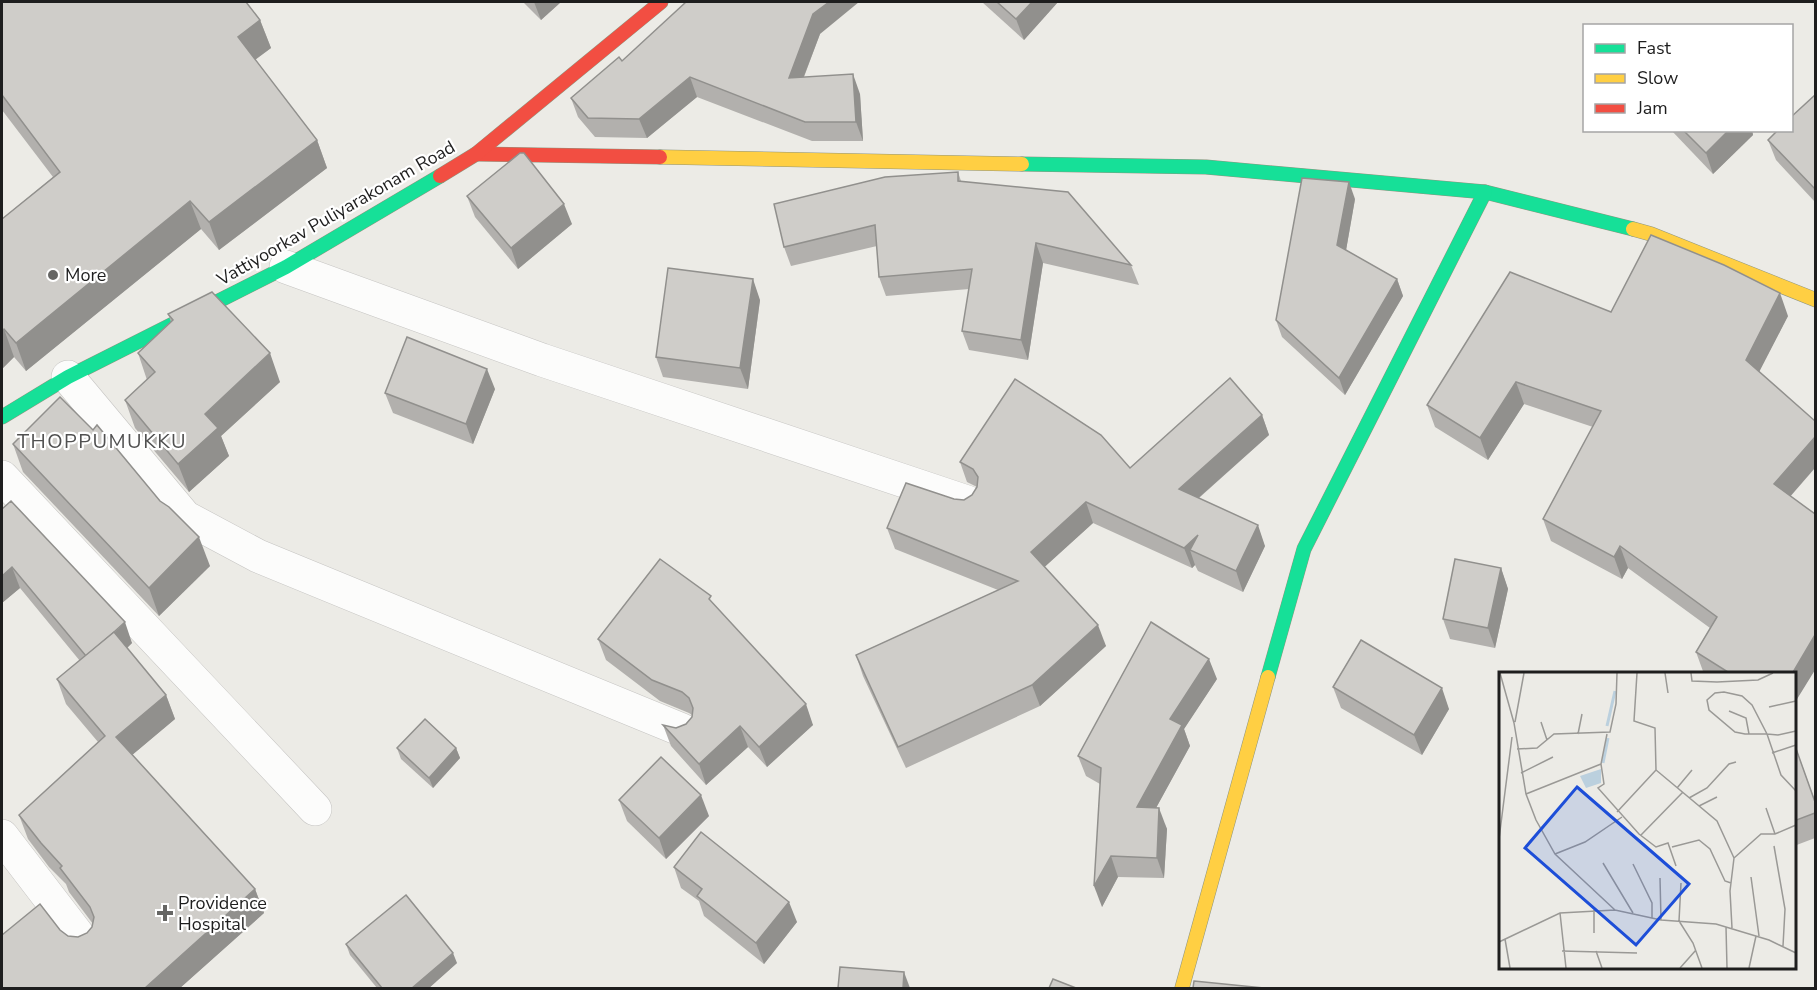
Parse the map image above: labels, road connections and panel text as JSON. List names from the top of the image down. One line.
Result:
{"streets":{"main road":["Vattiyoorkav Puliyarakonam Road"]},"districts":["THOPPUMUKKU"],"places":{"other":["More"],"health":["Providence Hospital"]},"legend":["Fast","Slow","Jam"]}
